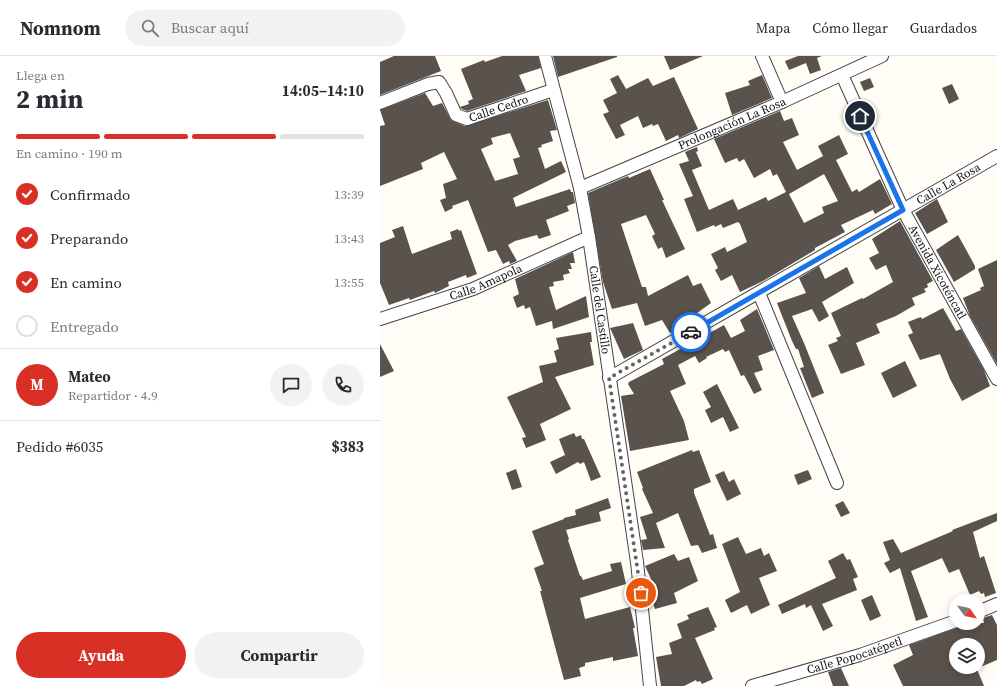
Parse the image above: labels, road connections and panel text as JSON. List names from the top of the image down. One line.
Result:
{"streets":{"street":["Calle Cedro","Prolongación La Rosa","Calle La Rosa","Avenida Xicoténcatl","Calle Amapola","Calle del Castillo","Calle Popocatépetl"]},"crossings":[["Calle Cedro","Calle del Castillo"],["Prolongación La Rosa","Avenida Xicoténcatl"],["Prolongación La Rosa","Calle del Castillo"],["Calle La Rosa","Avenida Xicoténcatl"],["Calle La Rosa","Calle del Castillo"],["Calle Amapola","Calle del Castillo"]],"north":"bottom right","page":{"header":"Nomnom","search":"Buscar aquí","nav":["Mapa","Cómo llegar","Guardados"],"heading":["2 min","Llega en","14:05–14:10"],"panel":["Mateo","Repartidor · 4.9","Pedido #6035","$383"],"bar":"En camino · 190 m","list":[["Confirmado","13:39"],["Preparando","13:43"],["En camino","13:55"],"Entregado"],"round":"M","buttons":["Ayuda","Compartir"]}}
